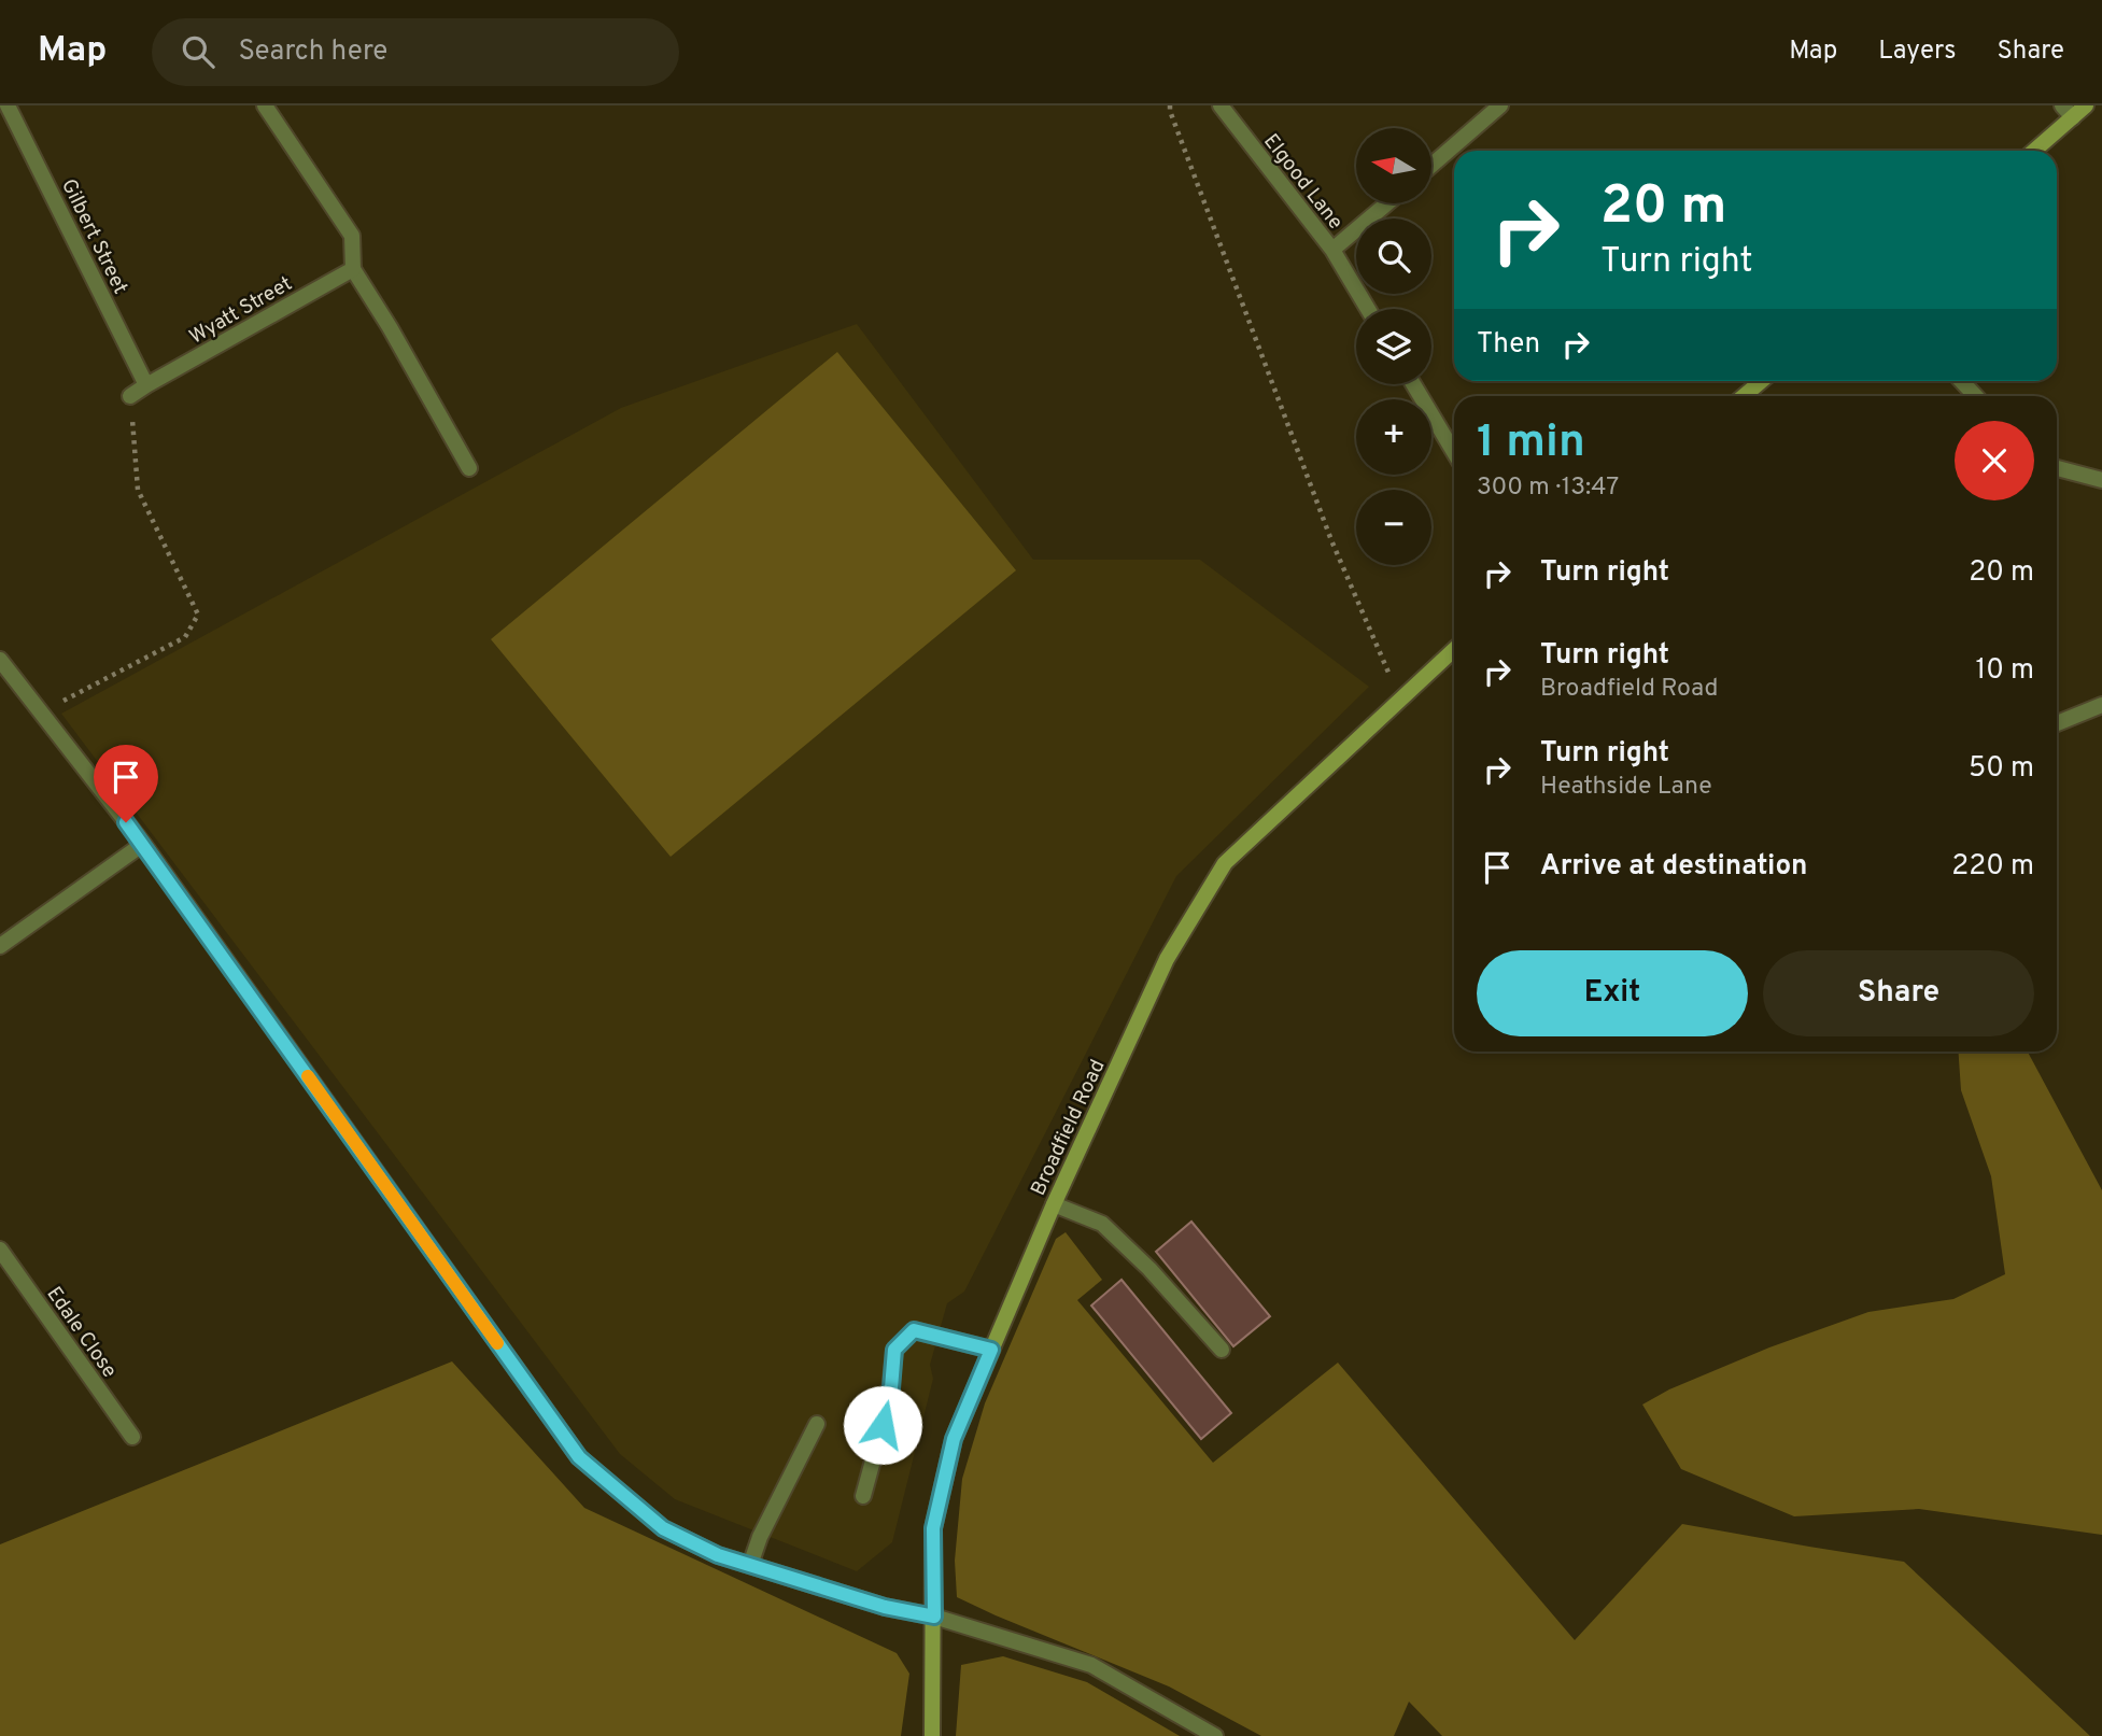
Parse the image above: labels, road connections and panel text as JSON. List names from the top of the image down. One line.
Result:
{"streets":{"street":["Elgood Lane","Gilbert Street","Wyatt Street","Broadfield Road","Edale Close"]},"crossings":[["Gilbert Street","Wyatt Street"]],"north":"left","page":{"header":"Map","search":"Search here","nav":["Map","Layers","Share"],"map_buttons":["+","−"],"turn":["20 m","Turn right"],"then":"Then","heading":["1 min","300 m · 13:47"],"list":[{"name":"Turn right","value":"20 m"},{"name":"Turn right","note":"Broadfield Road","value":"10 m"},{"name":"Turn right","note":"Heathside Lane","value":"50 m"},{"name":"Arrive at destination","value":"220 m"}],"buttons":["Exit","Share"]}}
